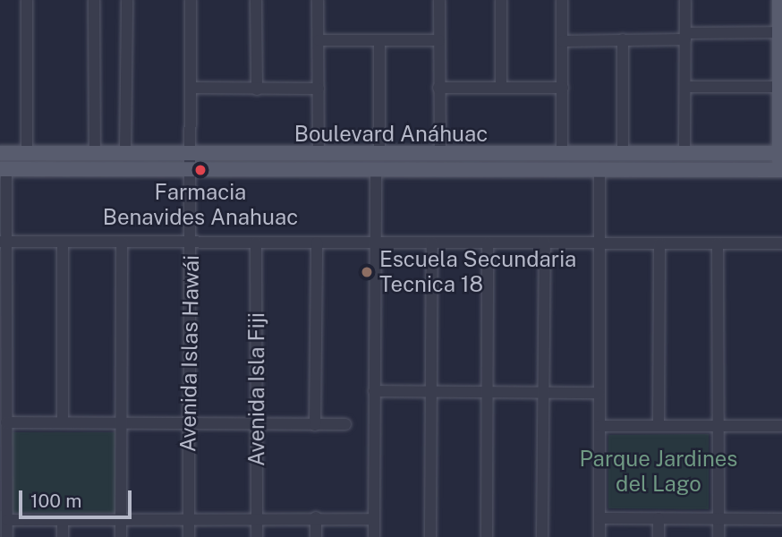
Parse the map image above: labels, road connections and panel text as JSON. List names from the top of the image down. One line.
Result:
{"streets":{"main road":["Boulevard Anáhuac"],"street":["Avenida Islas Hawái","Avenida Isla Fiji"]},"crossings":[["Boulevard Anáhuac","Avenida Islas Hawái"]],"parks":["Parque Jardines del Lago"],"places":["Farmacia Benavides Anahuac","Escuela Secundaria Tecnica 18"],"scale_bar":"100 m"}
